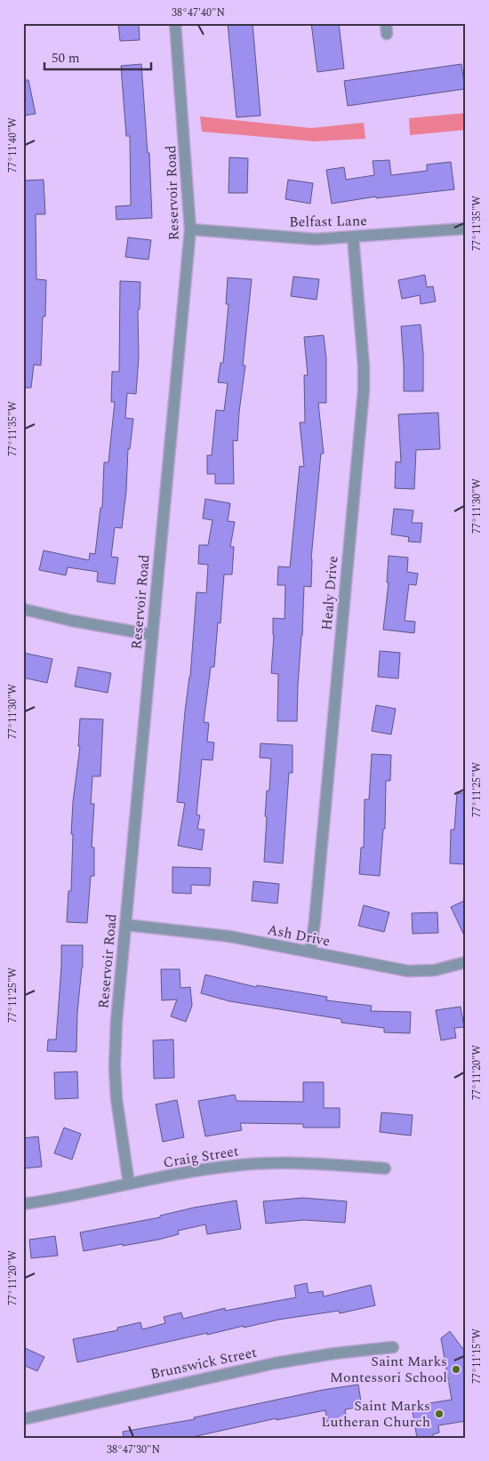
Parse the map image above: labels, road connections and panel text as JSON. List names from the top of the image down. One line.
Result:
{"streets":{"street":["Reservoir Road","Belfast Lane","Healy Drive","Ash Drive","Craig Street","Brunswick Street"]},"crossings":[["Reservoir Road","Belfast Lane"],["Reservoir Road","Ash Drive"],["Reservoir Road","Craig Street"],["Belfast Lane","Healy Drive"],["Healy Drive","Ash Drive"]],"places":["Saint Marks Montessori School","Saint Marks Lutheran Church"],"scale_bar":"50 m","coordinates":["38°47'40\"N","77°11'40\"W","77°11'35\"W","77°11'30\"W","77°11'25\"W","77°11'20\"W","77°11'15\"W","38°47'30\"N"]}
